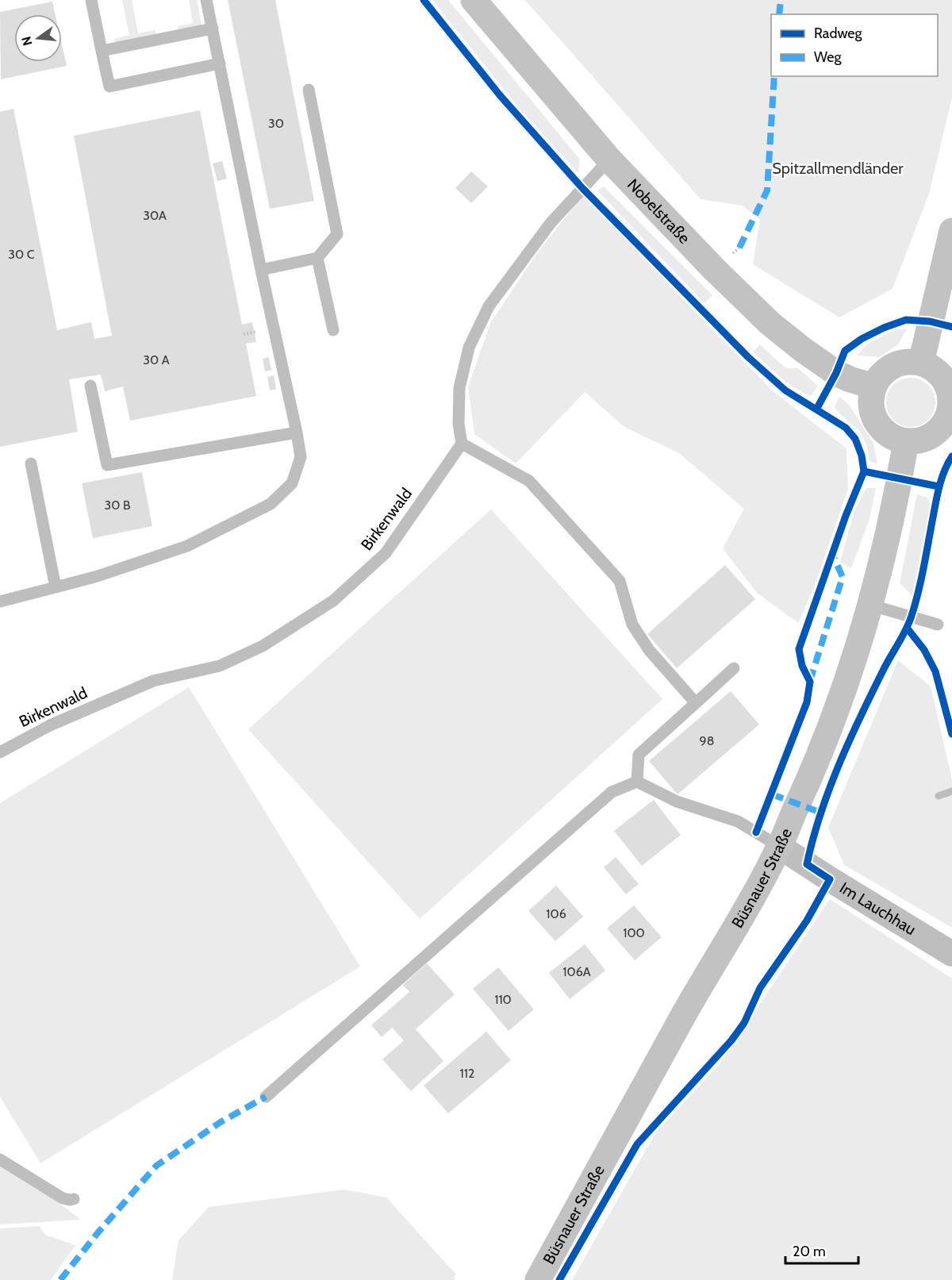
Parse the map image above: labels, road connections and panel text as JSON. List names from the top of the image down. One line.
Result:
{"streets":{"street":["Nobelstraße","Büsnauer Straße","Im Lauchhau"],"lane":["Birkenwald"]},"crossings":[["Nobelstraße","Büsnauer Straße"],["Büsnauer Straße","Im Lauchhau"]],"parks":["Spitzallmendländer"],"house_numbers":["30","30A","30 C","30 A","30 B","98","106","100","106A","110","112"],"legend":["Radweg","Weg"],"scale_bar":"20 m","north":"left"}
